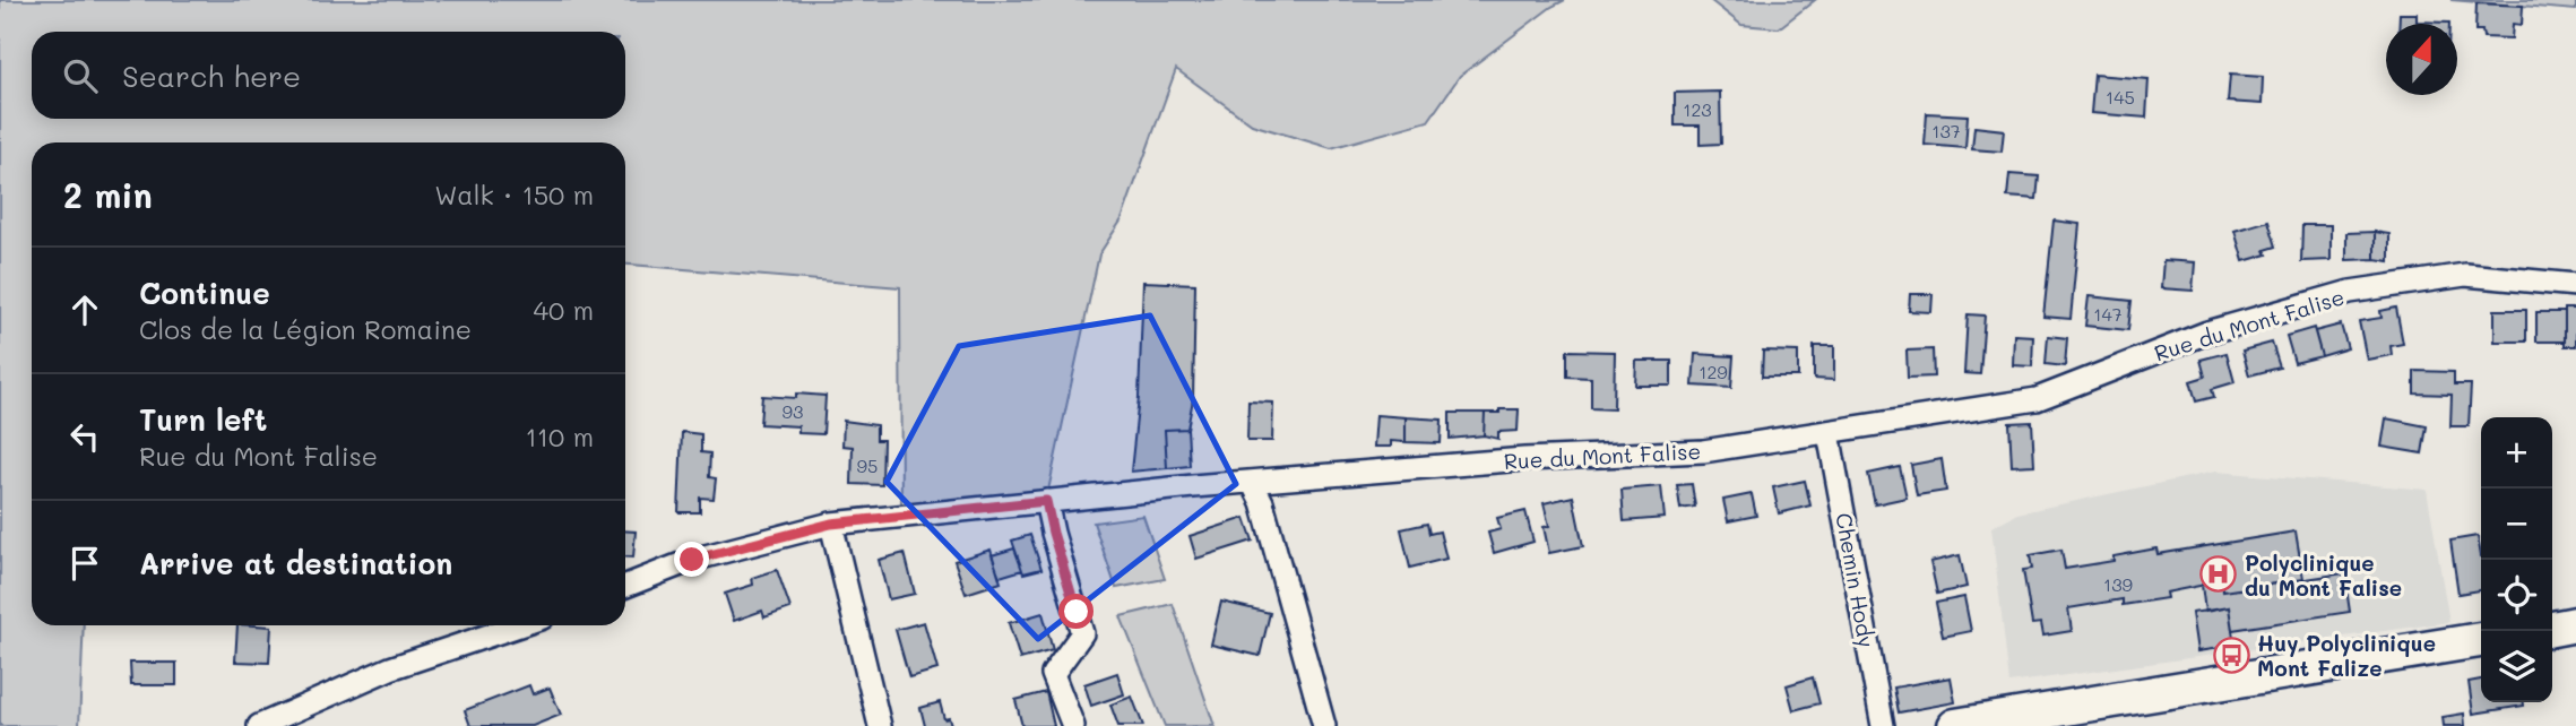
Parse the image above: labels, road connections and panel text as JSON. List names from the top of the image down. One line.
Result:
{"streets":{"street":["Rue du Mont Falise","Chemin Hody"]},"crossings":[["Rue du Mont Falise","Chemin Hody"]],"places":{"hospital":["Polyclinique du Mont Falise"],"bus stop":["Huy Polyclinique Mont Falize"]},"house_numbers":["145","123","137","147","129","93","95","139"],"north":"top","page":{"search":"Search here","heading":["2 min","Walk · 150 m"],"list":[["Continue","Clos de la Légion Romaine","40 m"],["Turn left","Rue du Mont Falise","110 m"],"Arrive at destination"],"map_buttons":["+","−"]}}
